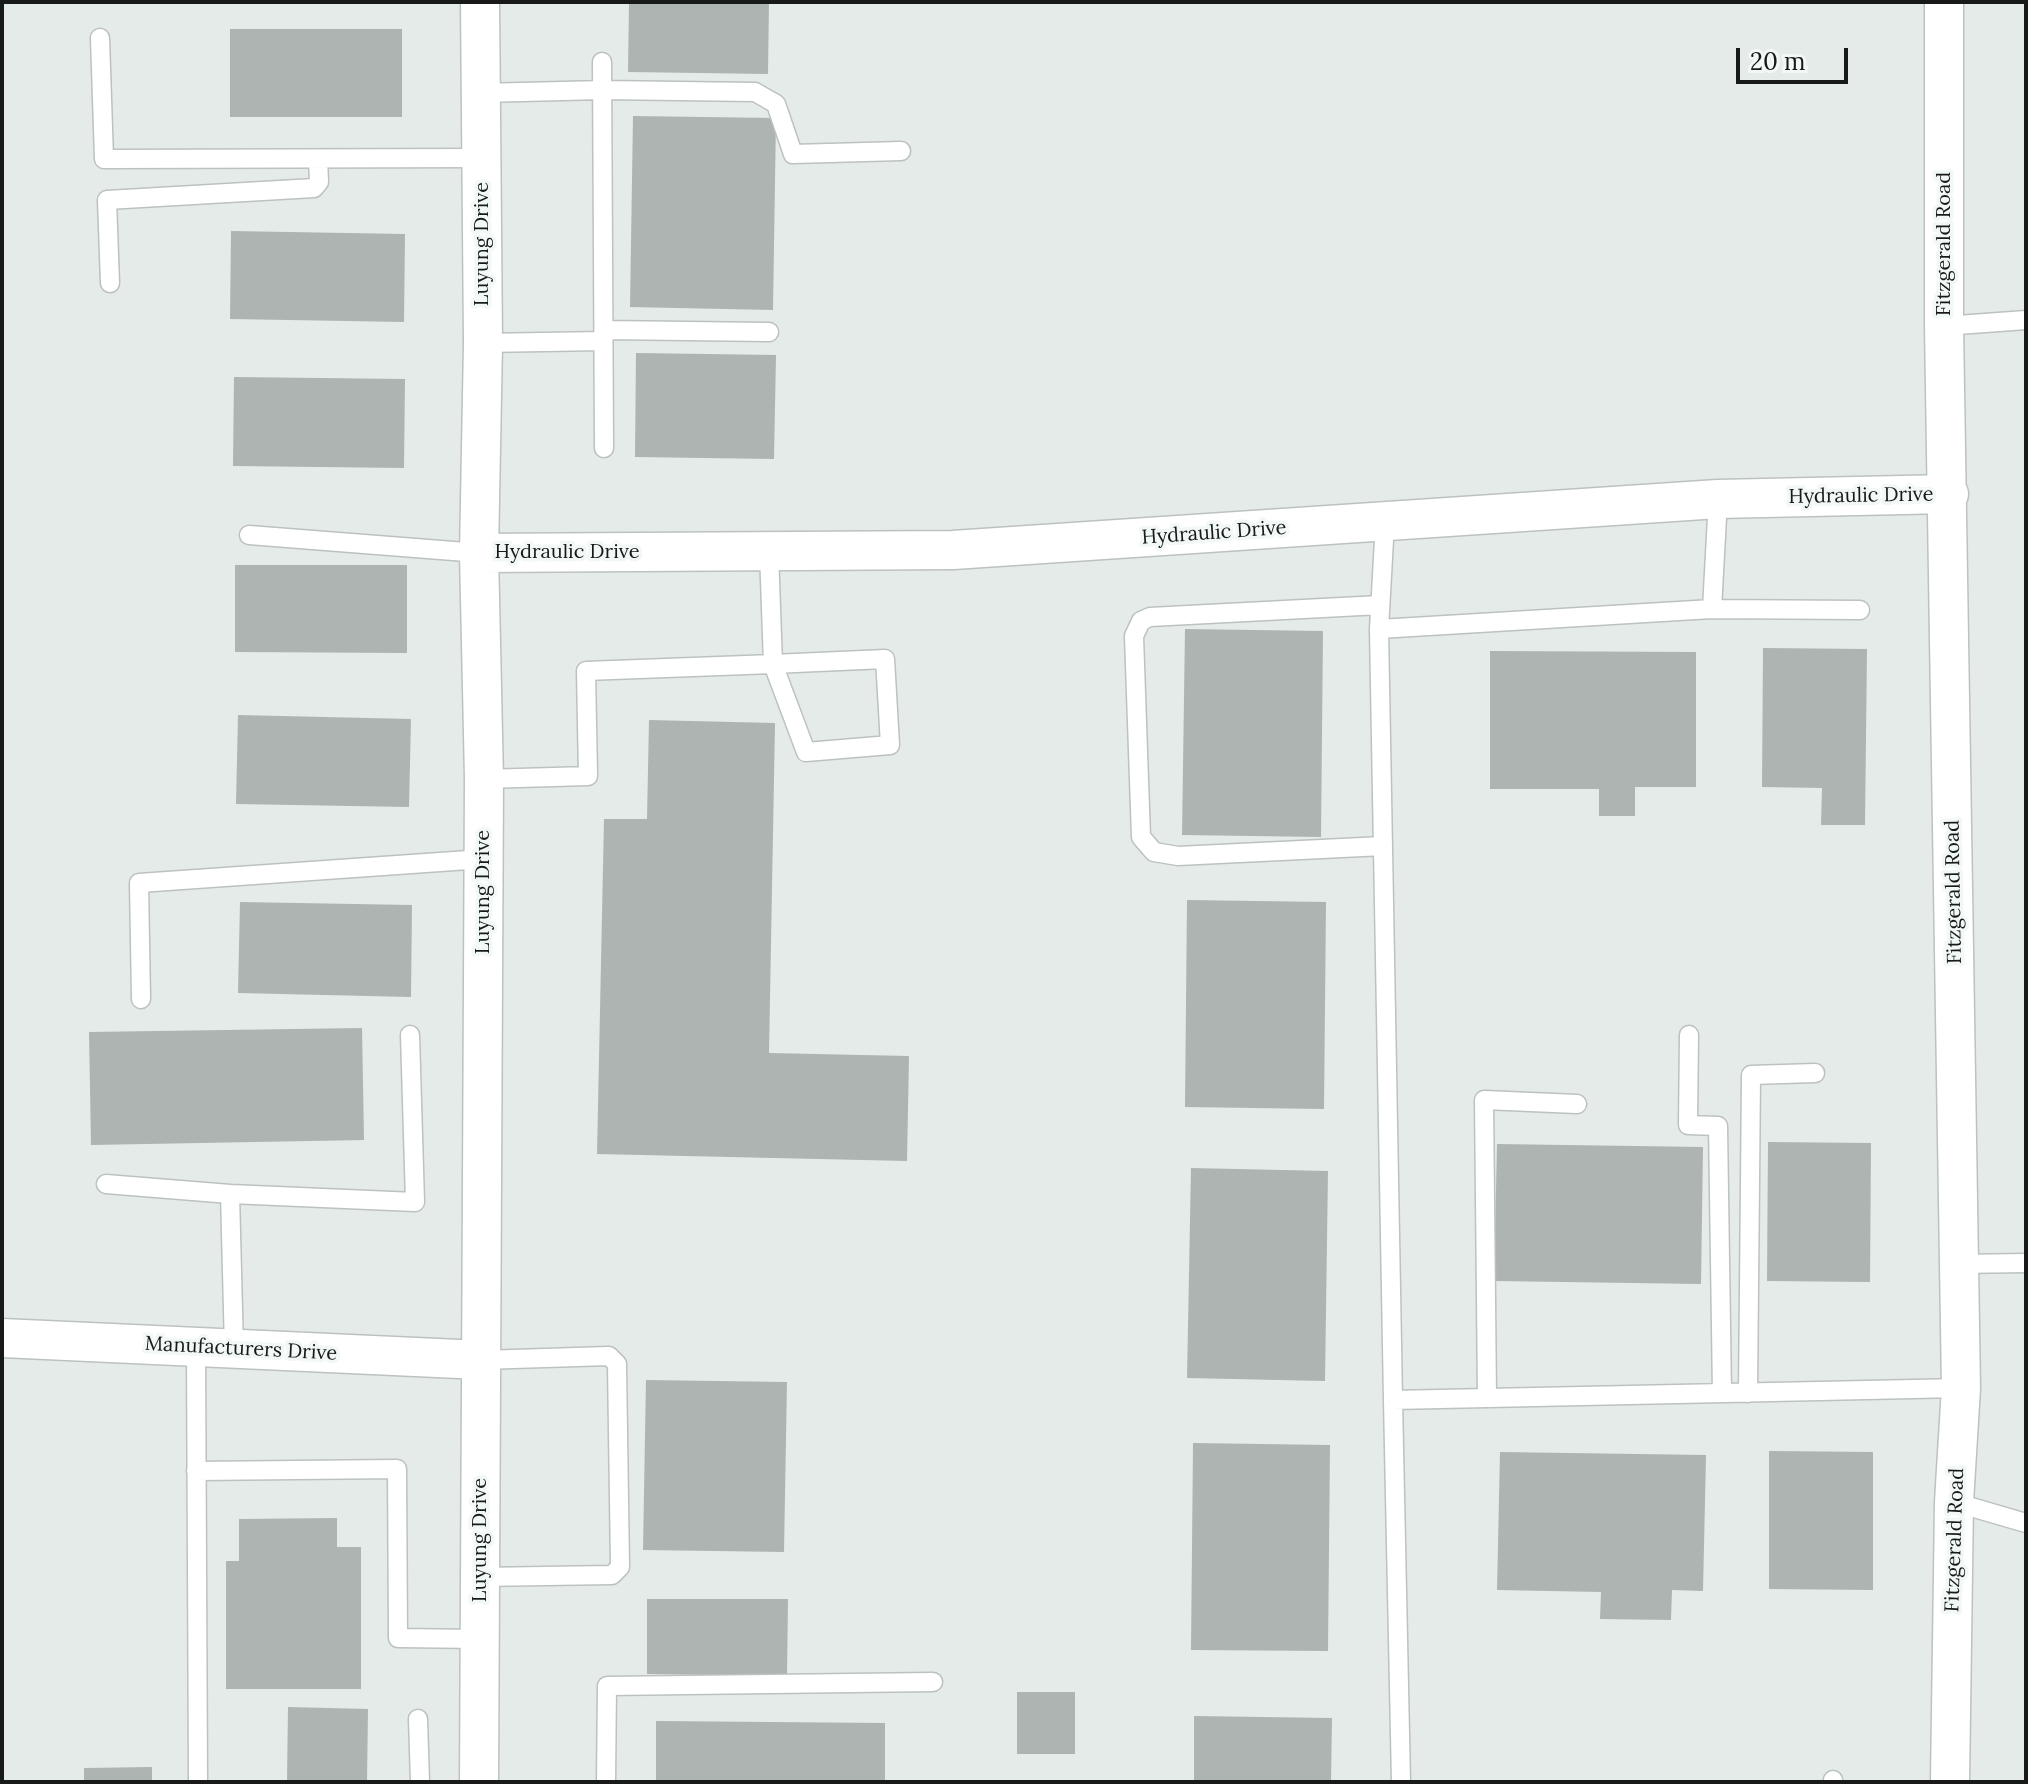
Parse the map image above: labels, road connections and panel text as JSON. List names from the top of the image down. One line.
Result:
{"streets":{"street":["Luyung Drive","Fitzgerald Road","Hydraulic Drive","Manufacturers Drive"]},"crossings":[["Luyung Drive","Hydraulic Drive"],["Luyung Drive","Manufacturers Drive"],["Fitzgerald Road","Hydraulic Drive"]],"scale_bar":"20 m"}
